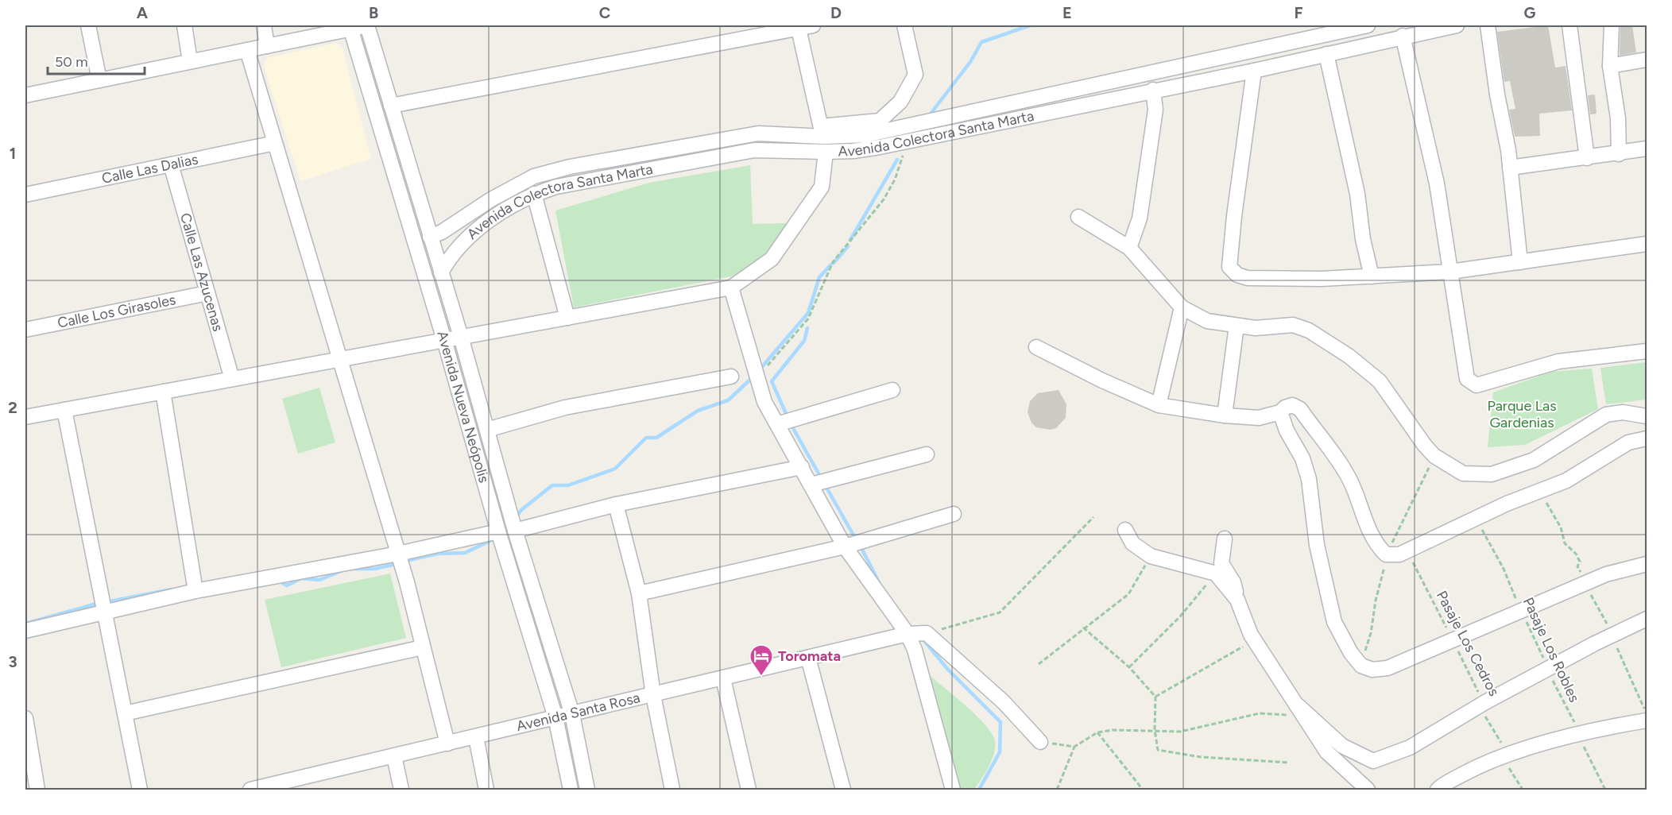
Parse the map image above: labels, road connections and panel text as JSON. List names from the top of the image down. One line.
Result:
{"streets":{"street":["Avenida Colectora Santa Marta","Calle Las Dalias","Calle Las Azucenas","Calle Los Girasoles","Avenida Nueva Neópolis","Avenida Santa Rosa"],"path":["Pasaje Los Cedros","Pasaje Los Robles"]},"crossings":[["Avenida Colectora Santa Marta","Avenida Nueva Neópolis"],["Calle Las Dalias","Calle Las Azucenas"],["Calle Las Azucenas","Calle Los Girasoles"],["Avenida Nueva Neópolis","Avenida Santa Rosa"]],"parks":["Parque Las Gardenias"],"places":{"hotel":["Toromata"]},"scale_bar":"50 m","grid":{"columns":["A","B","C","D","E","F","G"],"rows":["1","2","3"]}}
